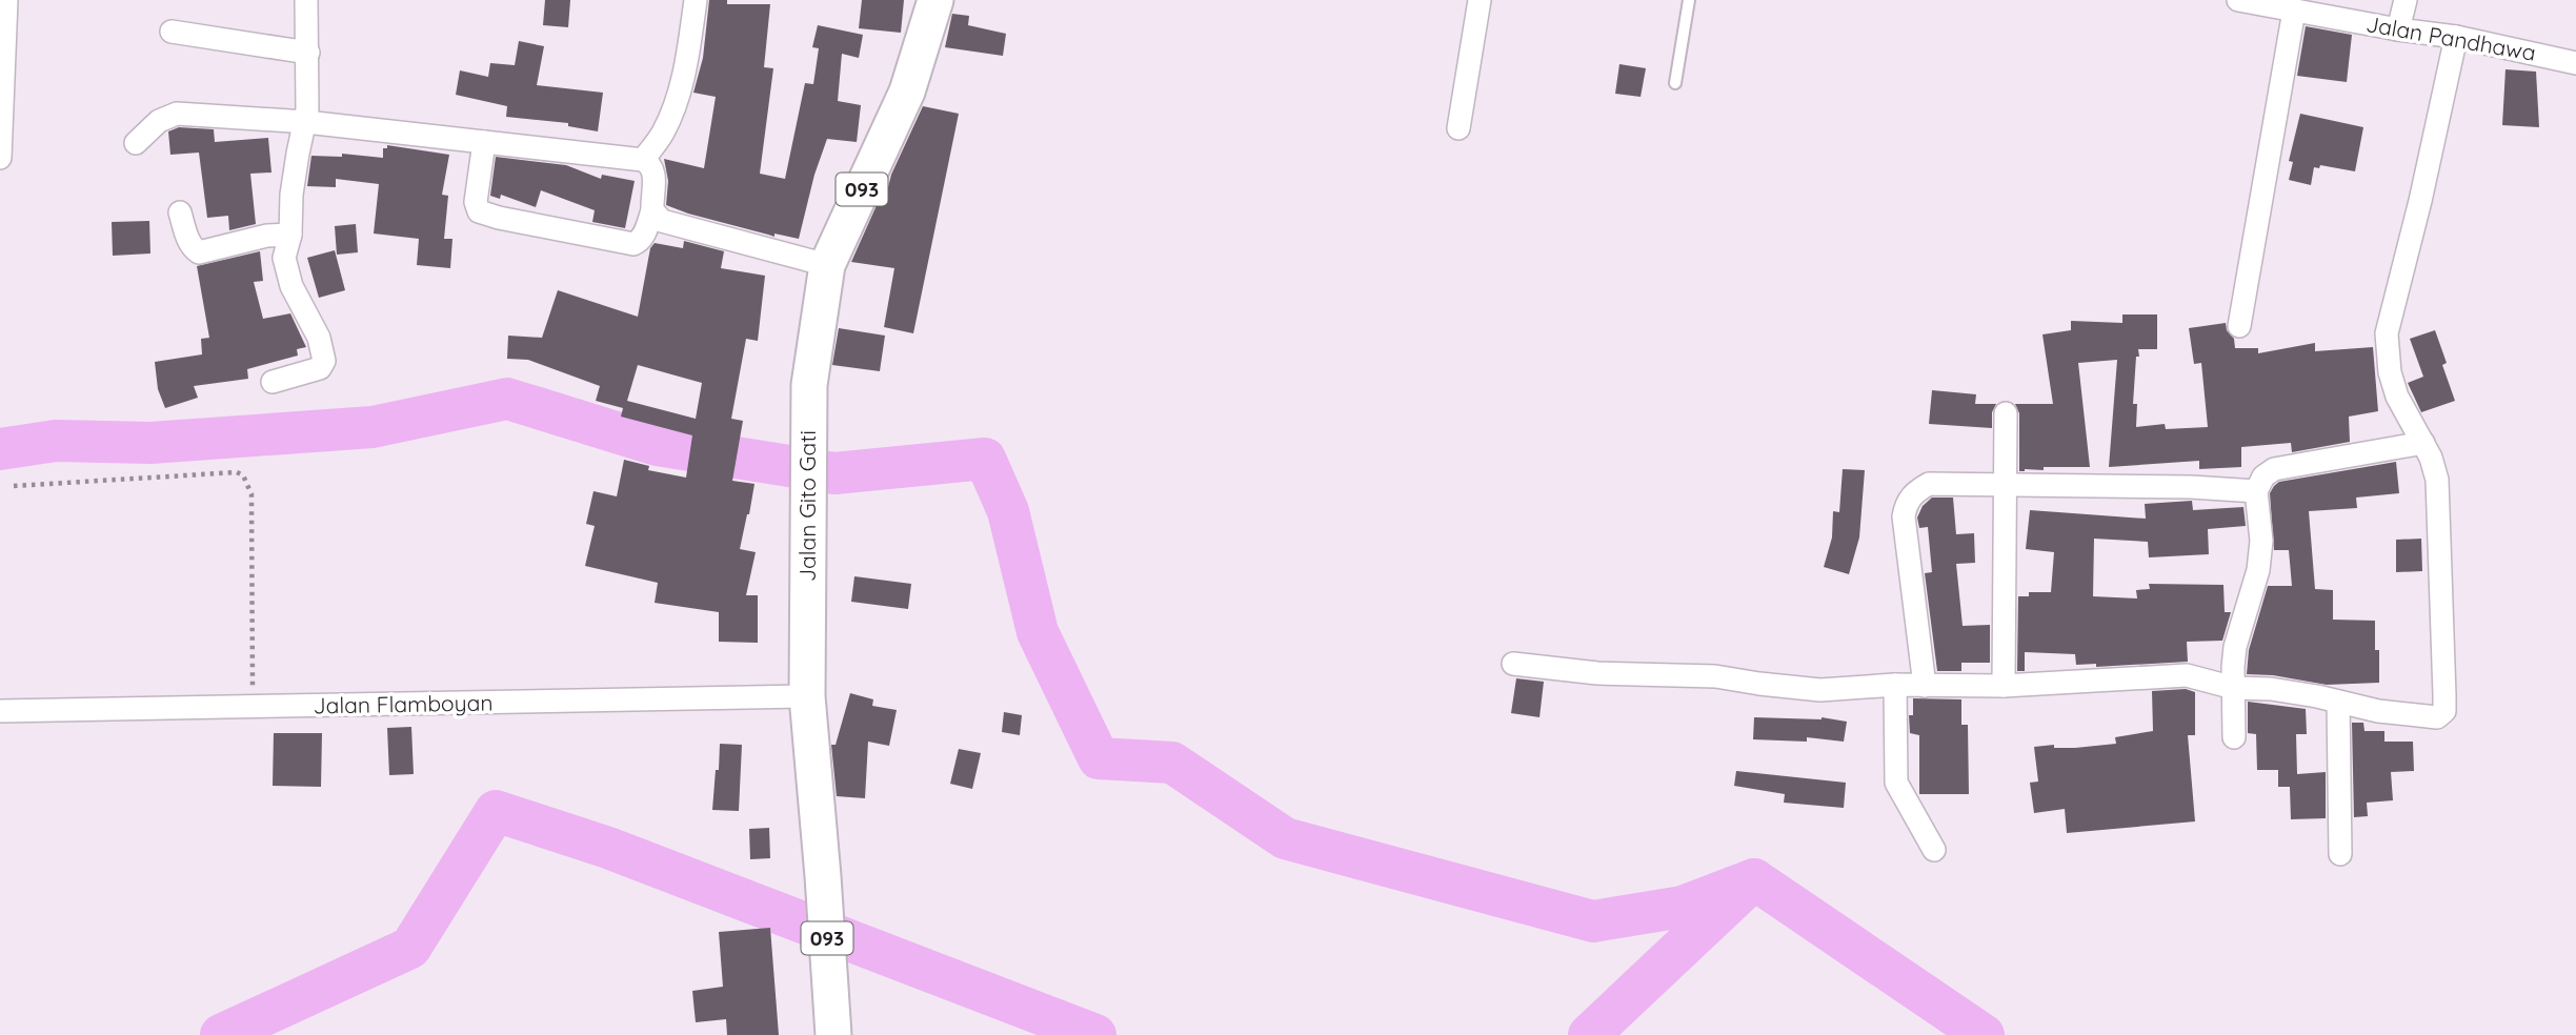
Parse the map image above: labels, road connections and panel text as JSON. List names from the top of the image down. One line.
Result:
{"streets":{"main road":["093","Jalan Gito Gati"],"street":["Jalan Pandhawa","Jalan Flamboyan"]},"crossings":[["Jalan Gito Gati","Jalan Flamboyan"]]}
